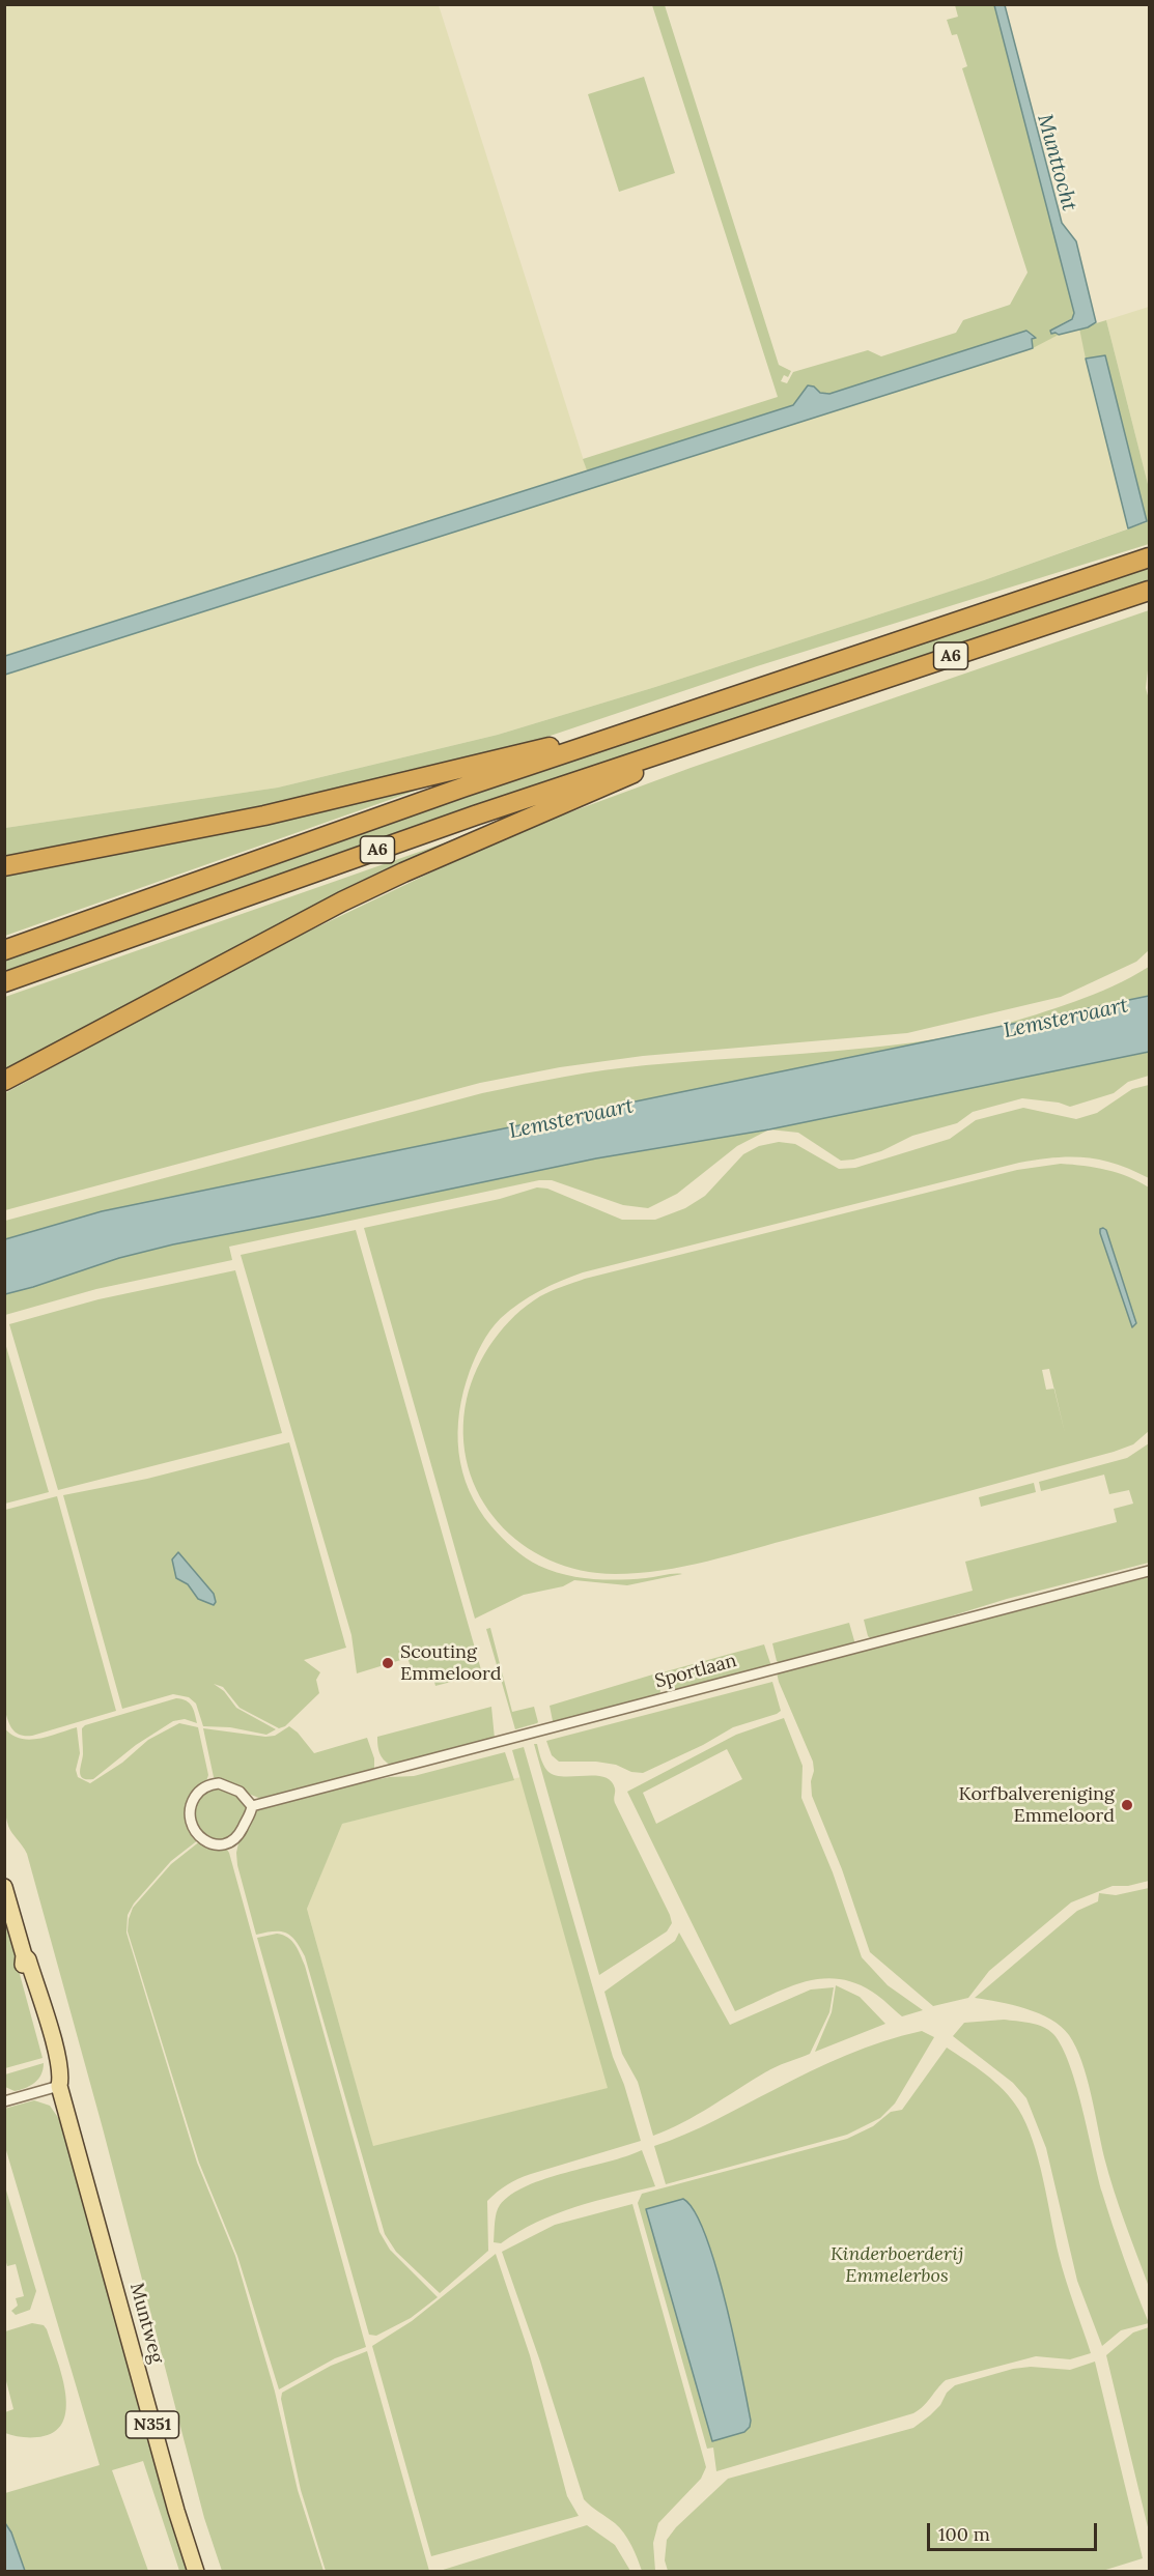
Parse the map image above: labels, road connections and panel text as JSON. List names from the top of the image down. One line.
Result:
{"streets":{"highway":["A6"],"main road":["Muntweg","N351"],"street":["Sportlaan"]},"water":["Munttocht","Lemstervaart"],"parks":["Kinderboerderij Emmelerbos"],"places":["Scouting Emmeloord","Korfbalvereniging Emmeloord"],"scale_bar":"100 m"}
